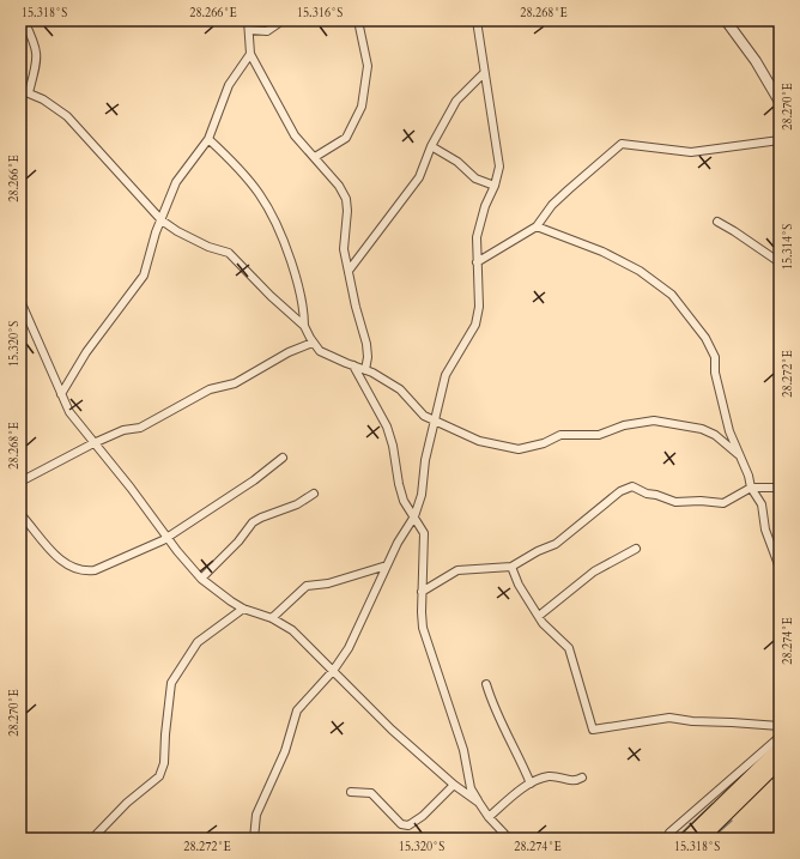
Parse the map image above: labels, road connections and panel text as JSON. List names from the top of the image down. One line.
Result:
{"coordinates":["15.318°S","28.266°E","15.316°S","28.268°E","28.270°E","15.314°S","15.320°S","28.272°E","28.274°E"]}
